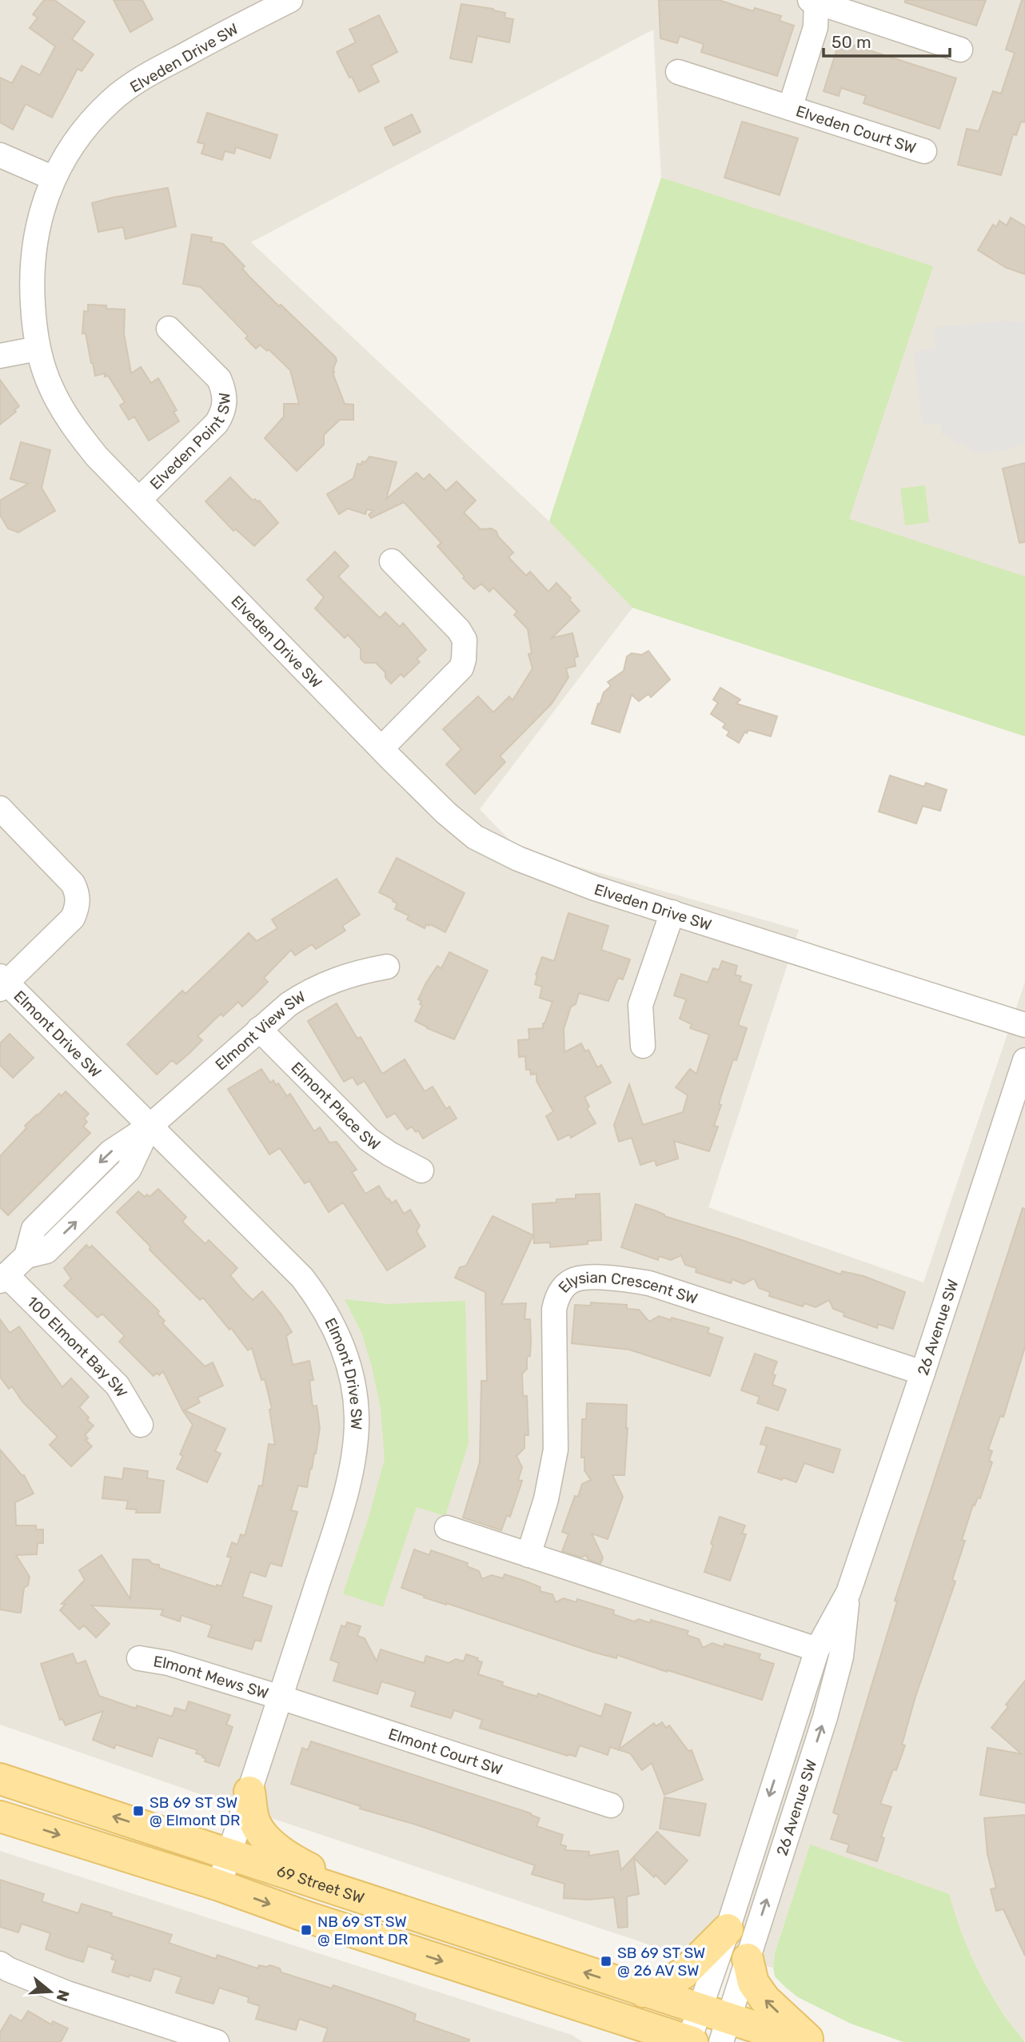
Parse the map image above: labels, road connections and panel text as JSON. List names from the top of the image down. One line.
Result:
{"streets":{"main road":["69 Street SW"],"street":["Elveden Drive SW","Elveden Court SW","Elveden Point SW","Elmont View SW","Elmont Drive SW","Elmont Place SW","Elysian Crescent SW","26 Avenue SW","100 Elmont Bay SW","Elmont Mews SW","Elmont Court SW"]},"crossings":[["Elveden Drive SW","Elveden Point SW"],["Elmont View SW","Elmont Drive SW"],["Elmont View SW","Elmont Place SW"],["Elmont Drive SW","Elmont Mews SW"],["Elmont Drive SW","Elmont Court SW"],["Elmont Drive SW","69 Street SW"],["Elysian Crescent SW","26 Avenue SW"],["26 Avenue SW","69 Street SW"],["Elmont Mews SW","Elmont Court SW"]],"places":{"transit":["SB 69 ST SW @ Elmont DR","NB 69 ST SW @ Elmont DR","SB 69 ST SW @ 26 AV SW"]},"scale_bar":"50 m","north":"right"}
